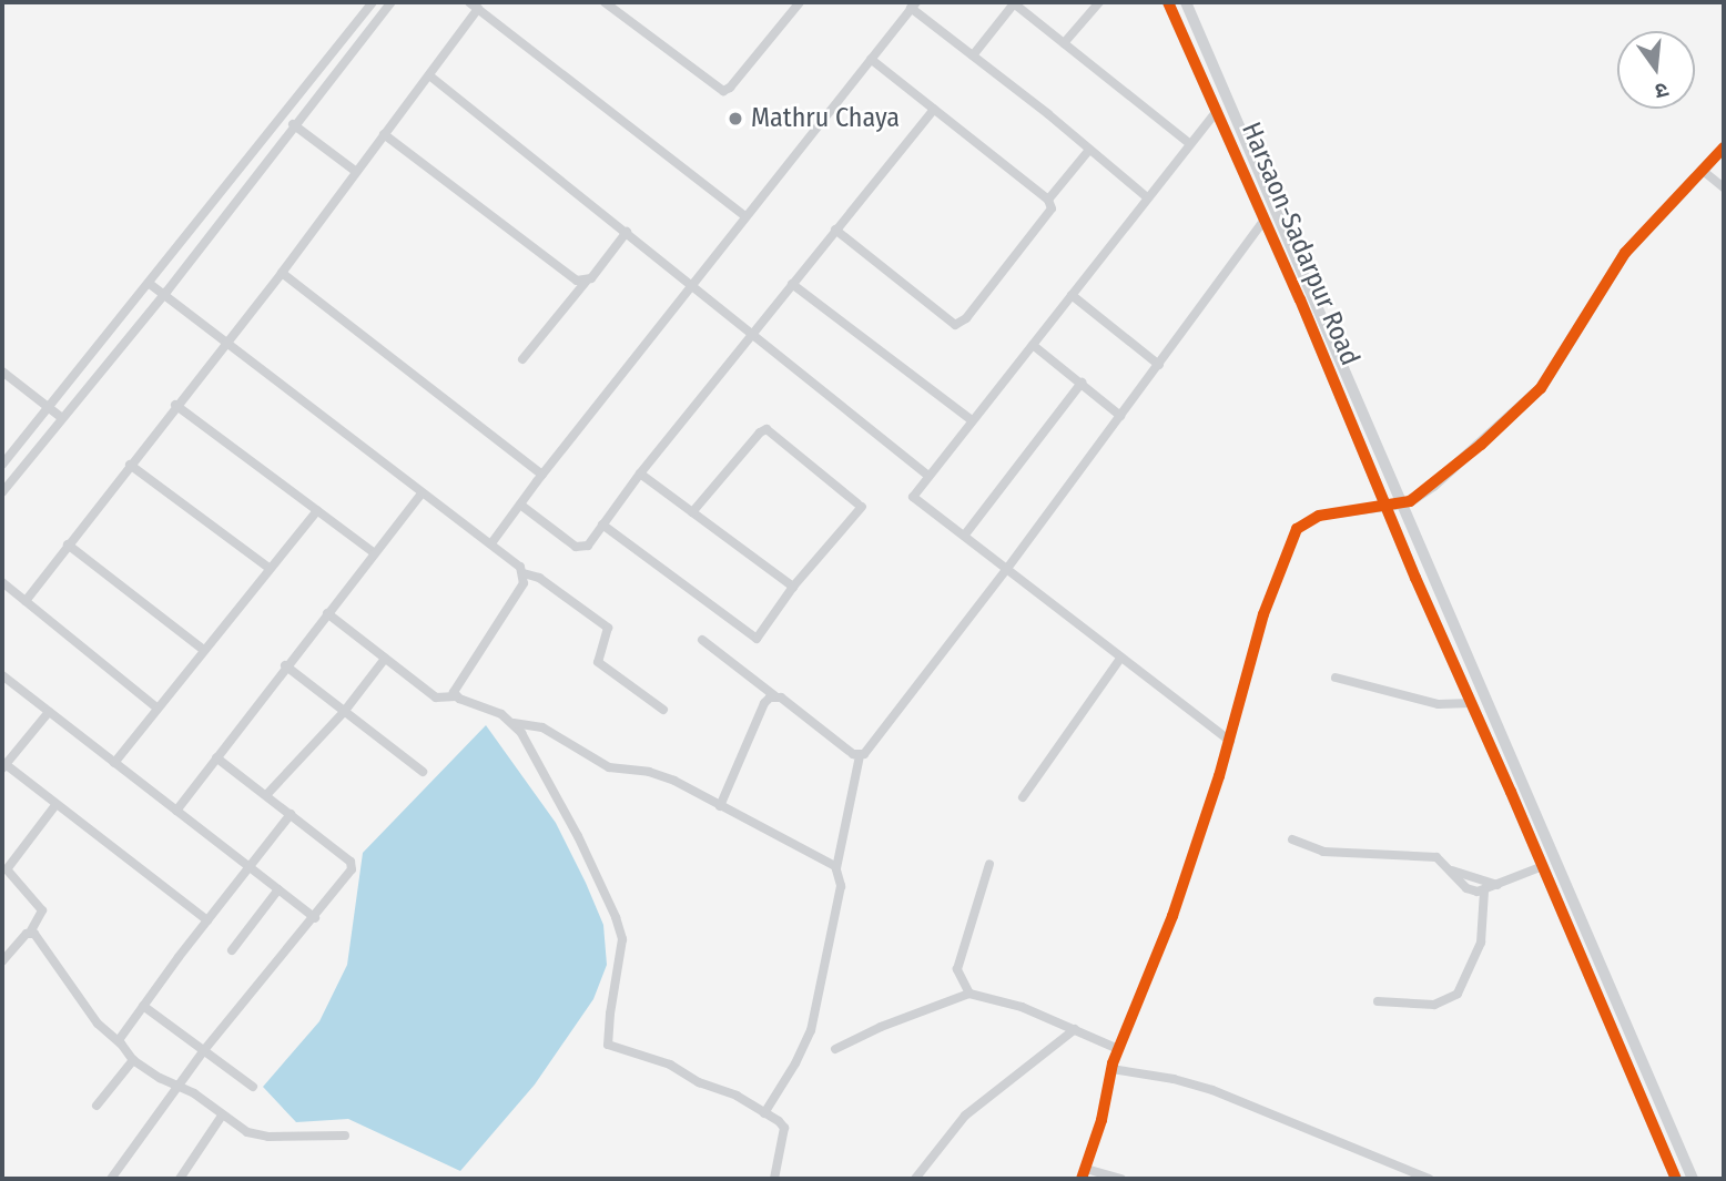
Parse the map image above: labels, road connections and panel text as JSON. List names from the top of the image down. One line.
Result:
{"streets":{"street":["Harsaon-Sadarpur Road"]},"places":["Mathru Chaya"],"north":"bottom"}
